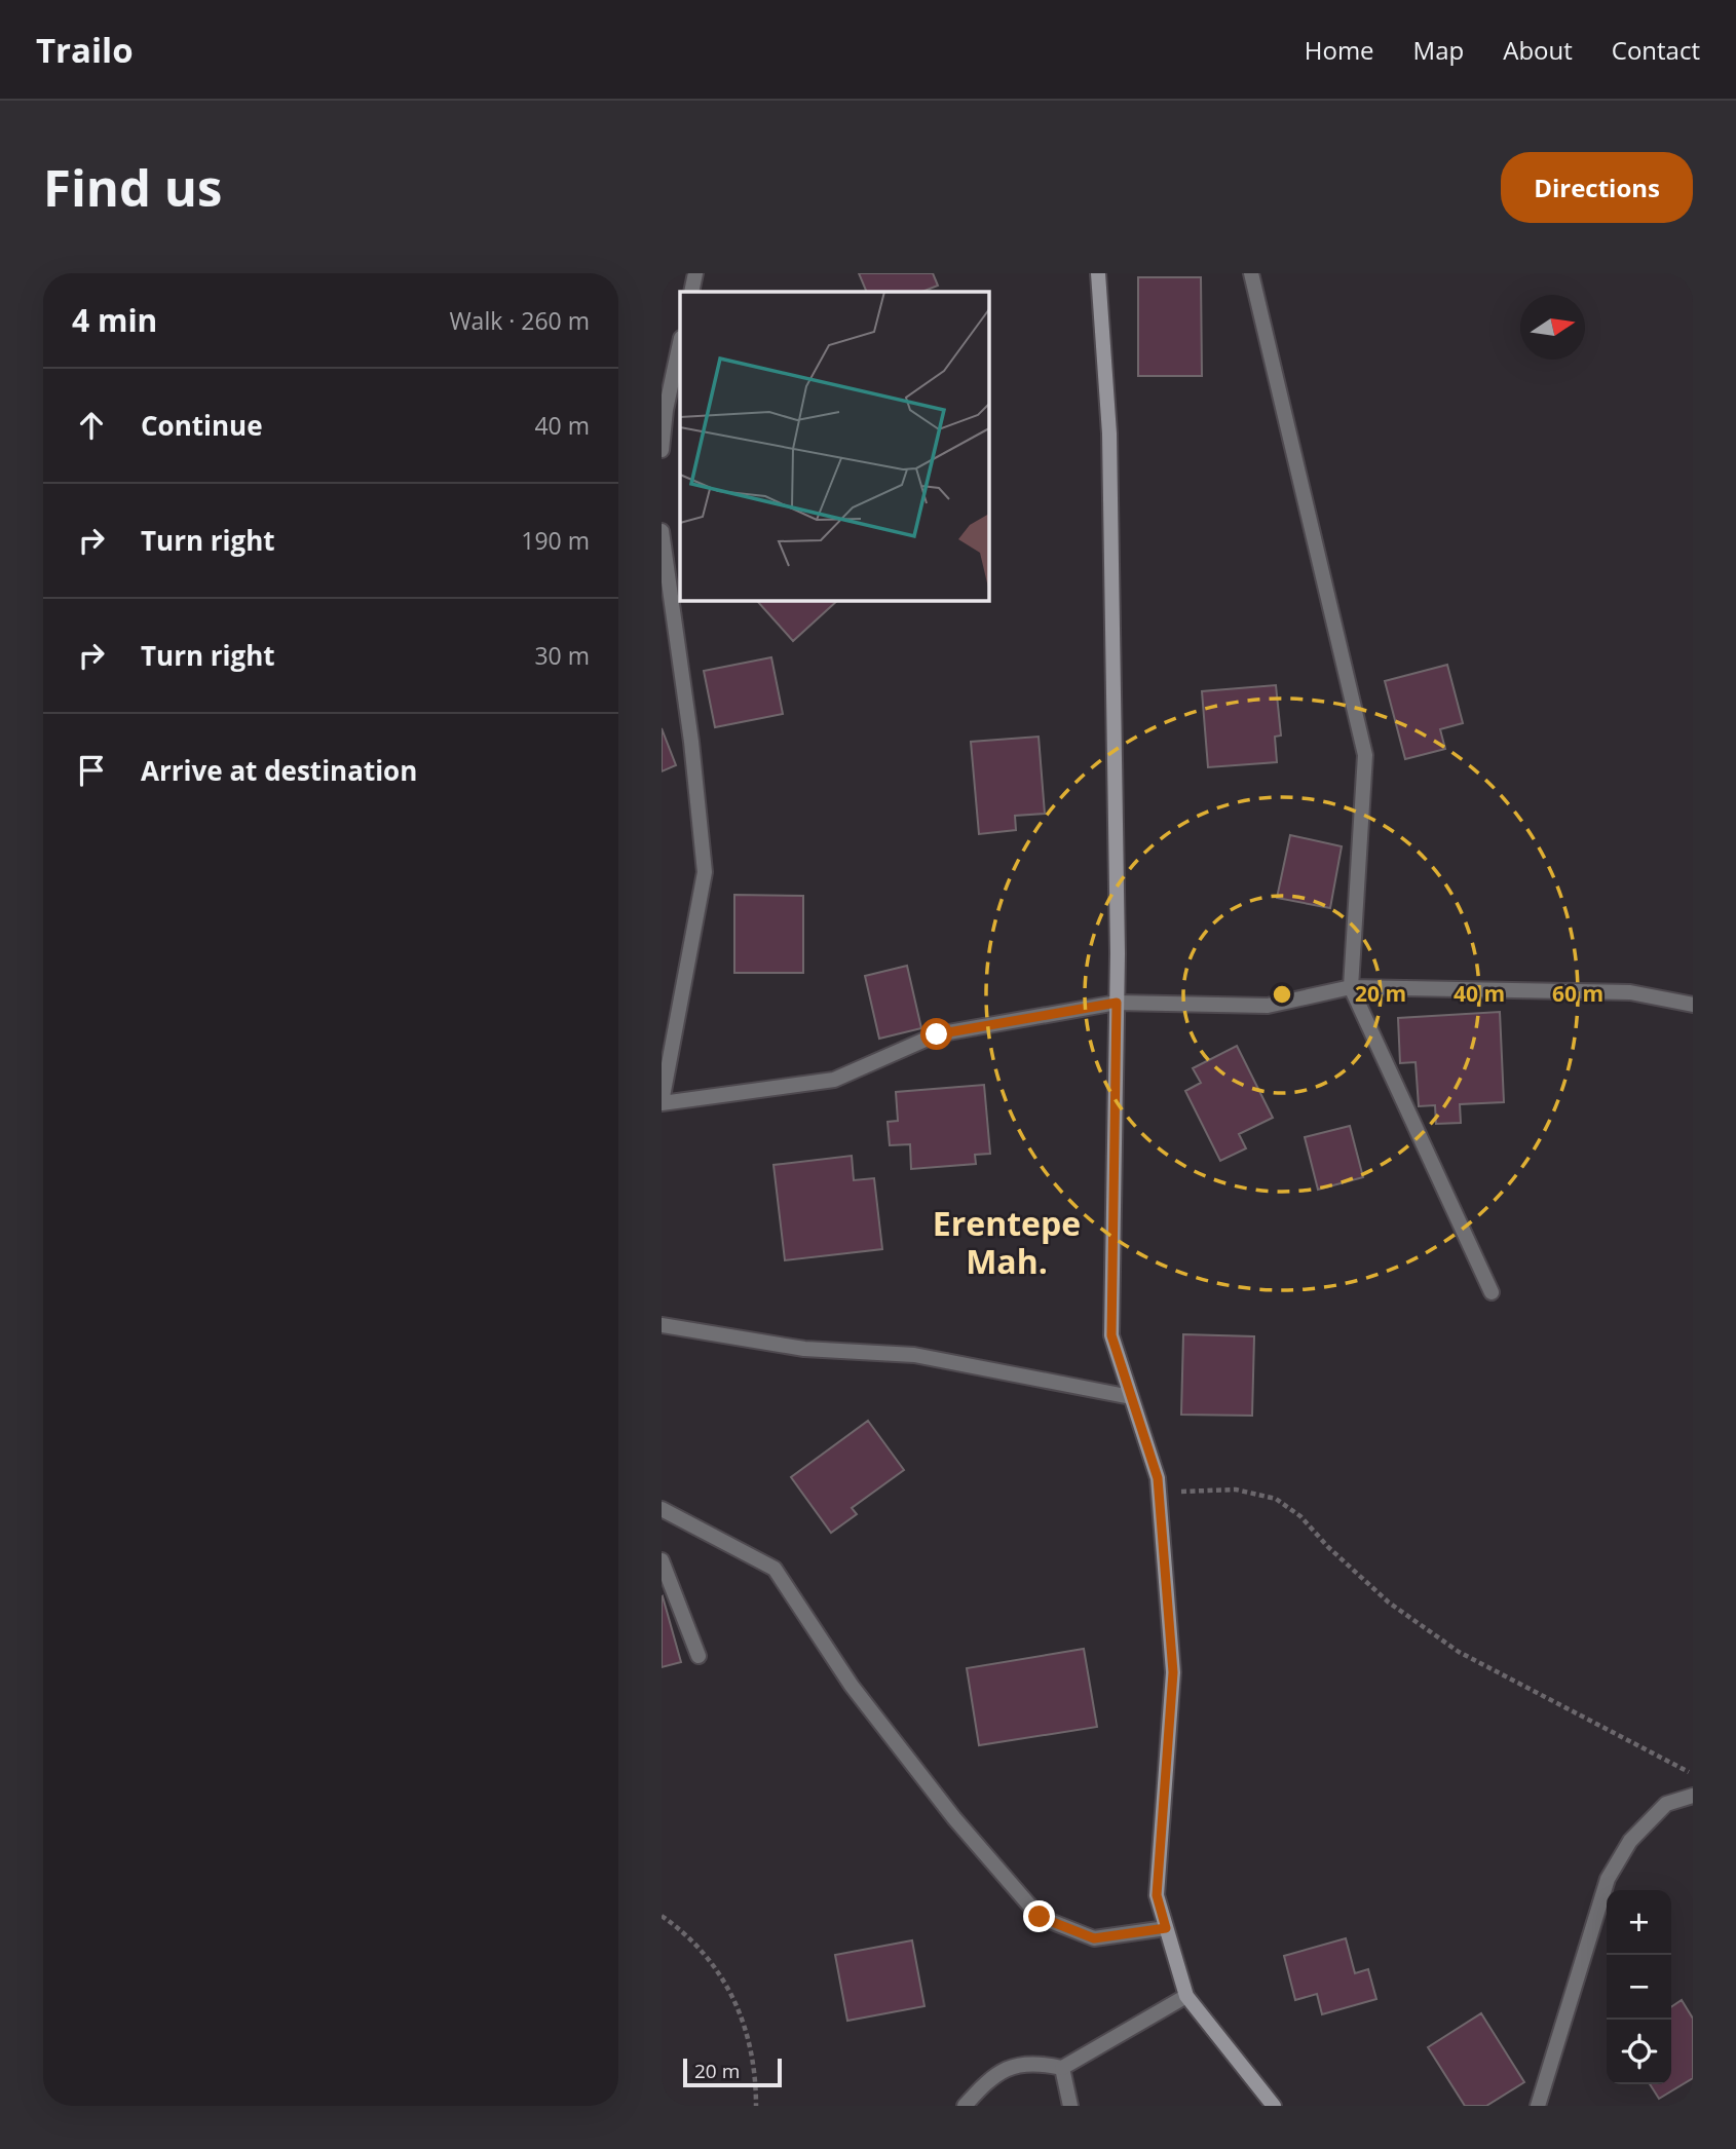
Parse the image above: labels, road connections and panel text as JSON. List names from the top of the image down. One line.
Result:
{"districts":["Erentepe Mah."],"scale_bar":"20 m","north":"right","page":{"header":"Trailo","nav":["Home","Map","About","Contact"],"buttons":"Directions","title":"Find us","heading":["4 min","Walk · 260 m"],"list":[["Continue","40 m"],["Turn right","190 m"],["Turn right","30 m"],"Arrive at destination"],"map_buttons":["+","−"],"scale":"20 m"},"rings":["20 m","40 m","60 m"]}
